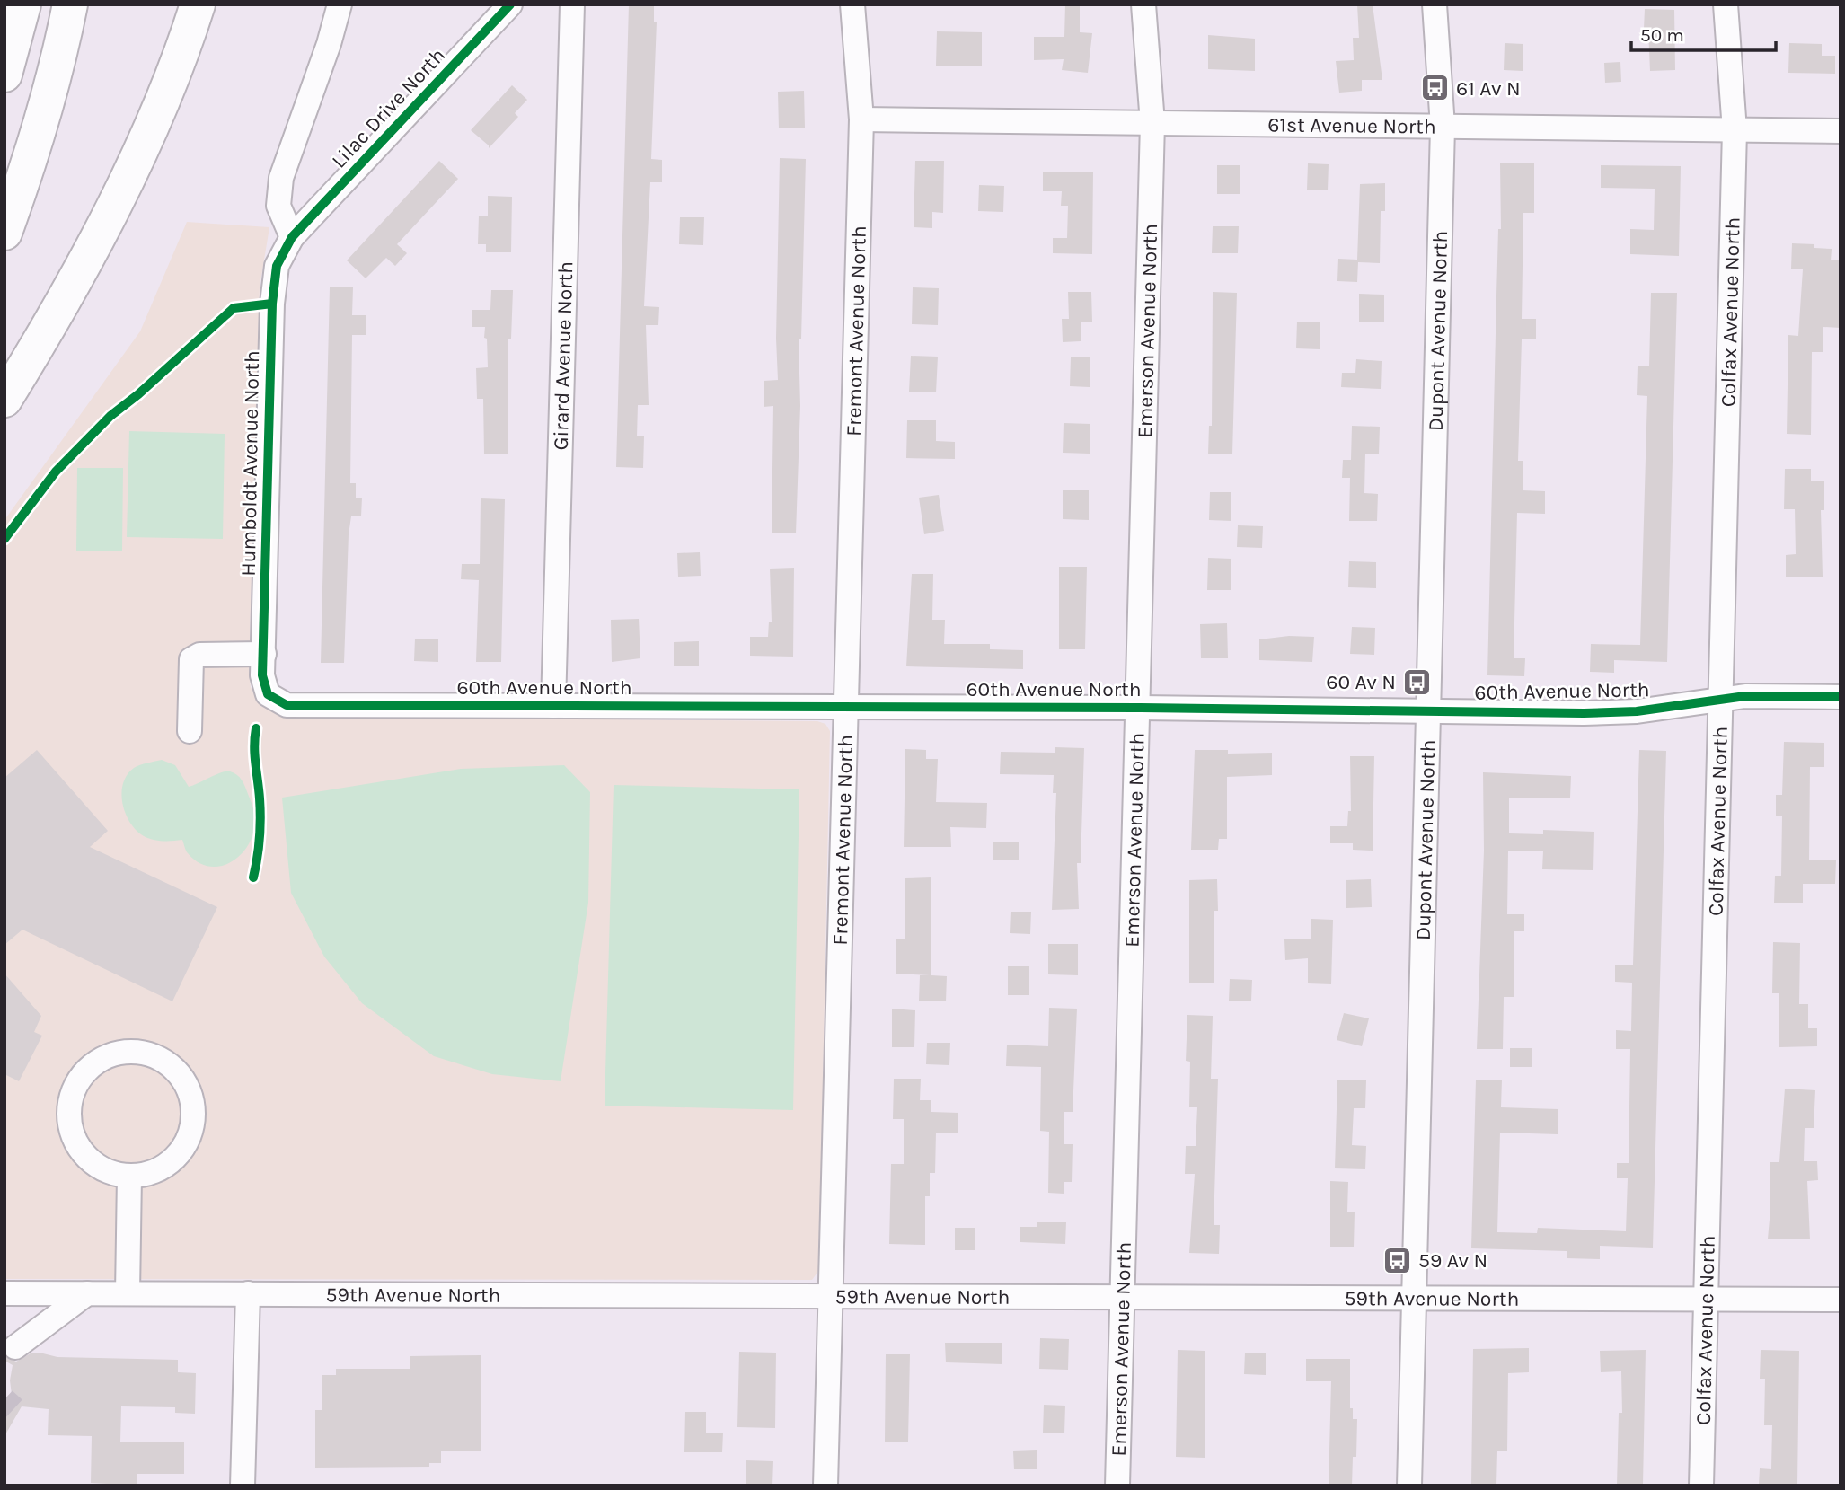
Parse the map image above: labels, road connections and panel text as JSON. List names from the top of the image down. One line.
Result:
{"streets":{"street":["Lilac Drive North","61st Avenue North","Colfax Avenue North","Fremont Avenue North","Dupont Avenue North","Emerson Avenue North","Girard Avenue North","Humboldt Avenue North","60th Avenue North","59th Avenue North"]},"crossings":[["Lilac Drive North","Humboldt Avenue North"],["61st Avenue North","Colfax Avenue North"],["61st Avenue North","Fremont Avenue North"],["61st Avenue North","Dupont Avenue North"],["61st Avenue North","Emerson Avenue North"],["Colfax Avenue North","60th Avenue North"],["Colfax Avenue North","59th Avenue North"],["Fremont Avenue North","60th Avenue North"],["Fremont Avenue North","59th Avenue North"],["Dupont Avenue North","60th Avenue North"],["Dupont Avenue North","59th Avenue North"],["Emerson Avenue North","60th Avenue North"],["Emerson Avenue North","59th Avenue North"],["Girard Avenue North","60th Avenue North"],["Humboldt Avenue North","60th Avenue North"]],"places":{"bus stop":["61 Av N","60 Av N","59 Av N"]},"scale_bar":"50 m"}
